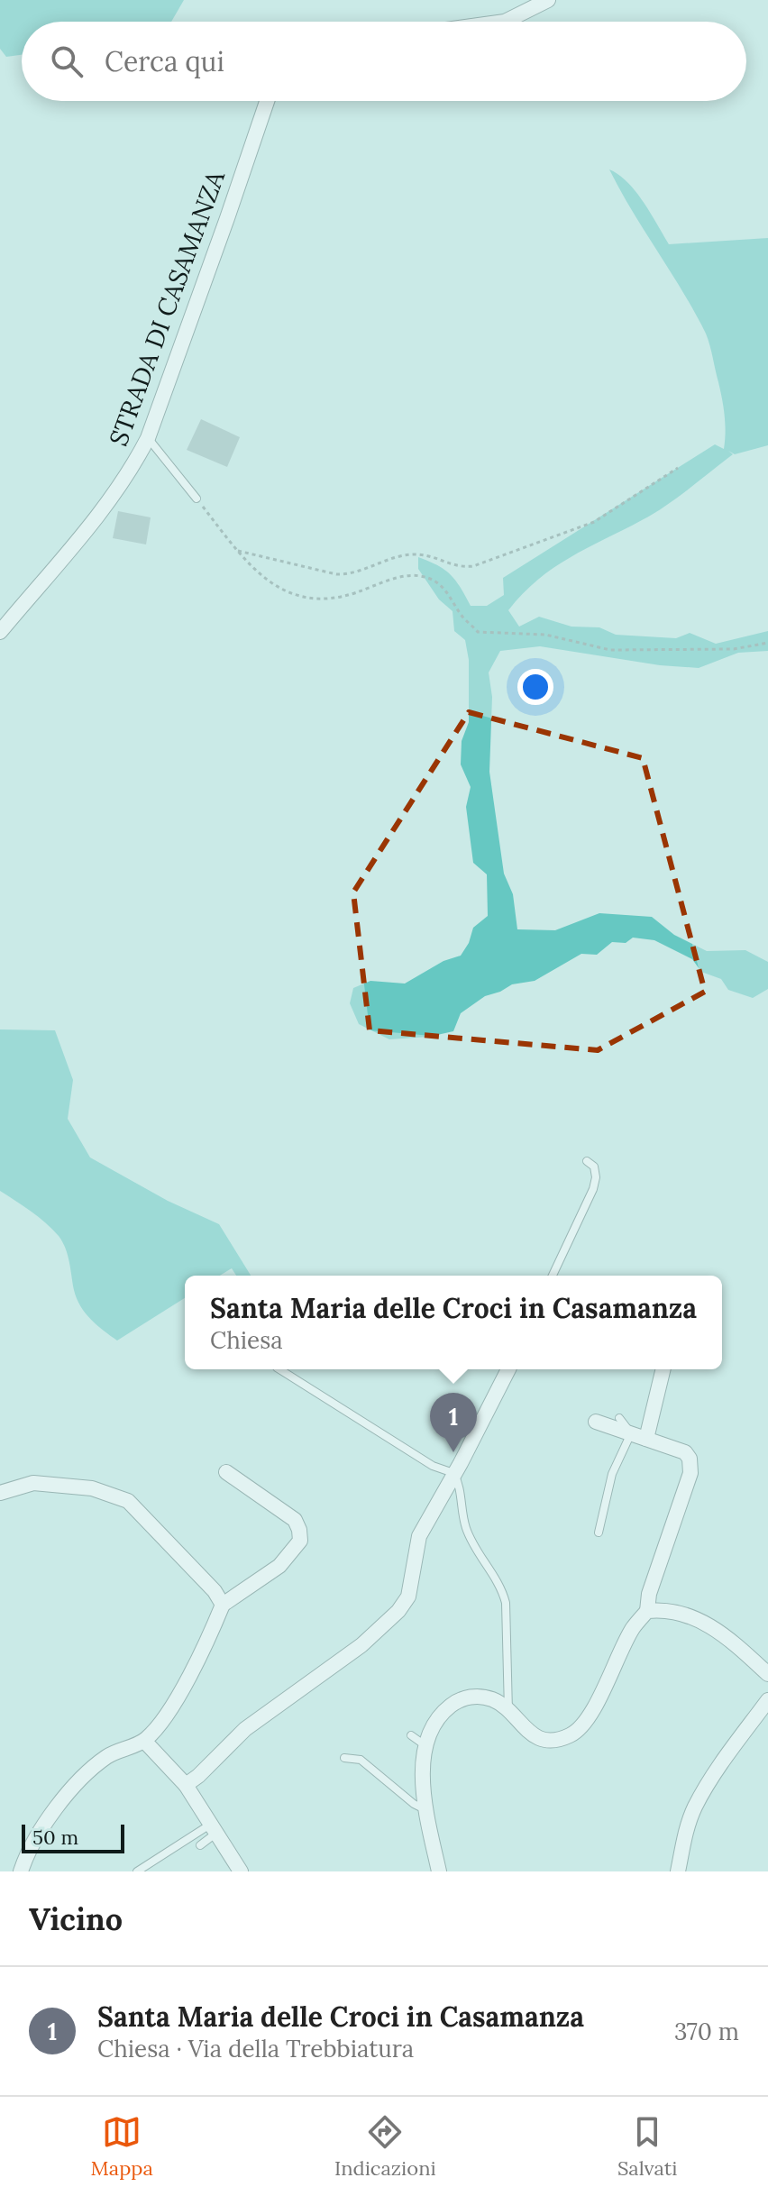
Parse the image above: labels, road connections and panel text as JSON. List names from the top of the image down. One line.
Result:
{"streets":{"street":["STRADA DI CASAMANZA"]},"scale_bar":"50 m","page":{"search":"Cerca qui","popup":["Santa Maria delle Croci in Casamanza","Chiesa"],"pins":"1","scale":"50 m","heading":"Vicino","list":[{"mark":"1","name":"Santa Maria delle Croci in Casamanza","note":"Chiesa · Via della Trebbiatura","value":"370 m"}],"nav":["Mappa","Indicazioni","Salvati"]}}
